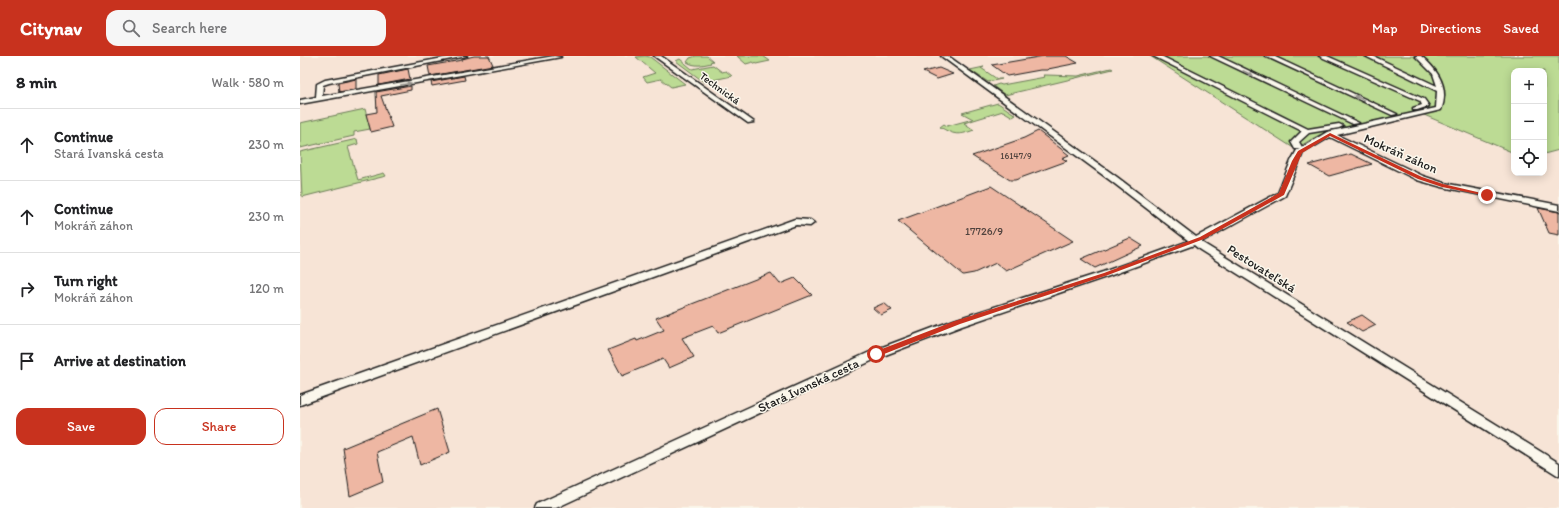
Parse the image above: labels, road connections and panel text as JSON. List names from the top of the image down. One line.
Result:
{"streets":{"street":["Technická","Mokráň záhon","Pestovateľská","Stará Ivanská cesta"]},"crossings":[["Mokráň záhon","Pestovateľská"],["Mokráň záhon","Stará Ivanská cesta"],["Pestovateľská","Stará Ivanská cesta"]],"house_numbers":["16147/9","17726/9"],"page":{"header":"Citynav","search":"Search here","nav":["Map","Directions","Saved"],"heading":["8 min","Walk · 580 m"],"map_buttons":["+","−"],"list":[["Continue","Stará Ivanská cesta","230 m"],["Continue","Mokráň záhon","230 m"],["Turn right","Mokráň záhon","120 m"],"Arrive at destination"],"buttons":["Save","Share"]}}
